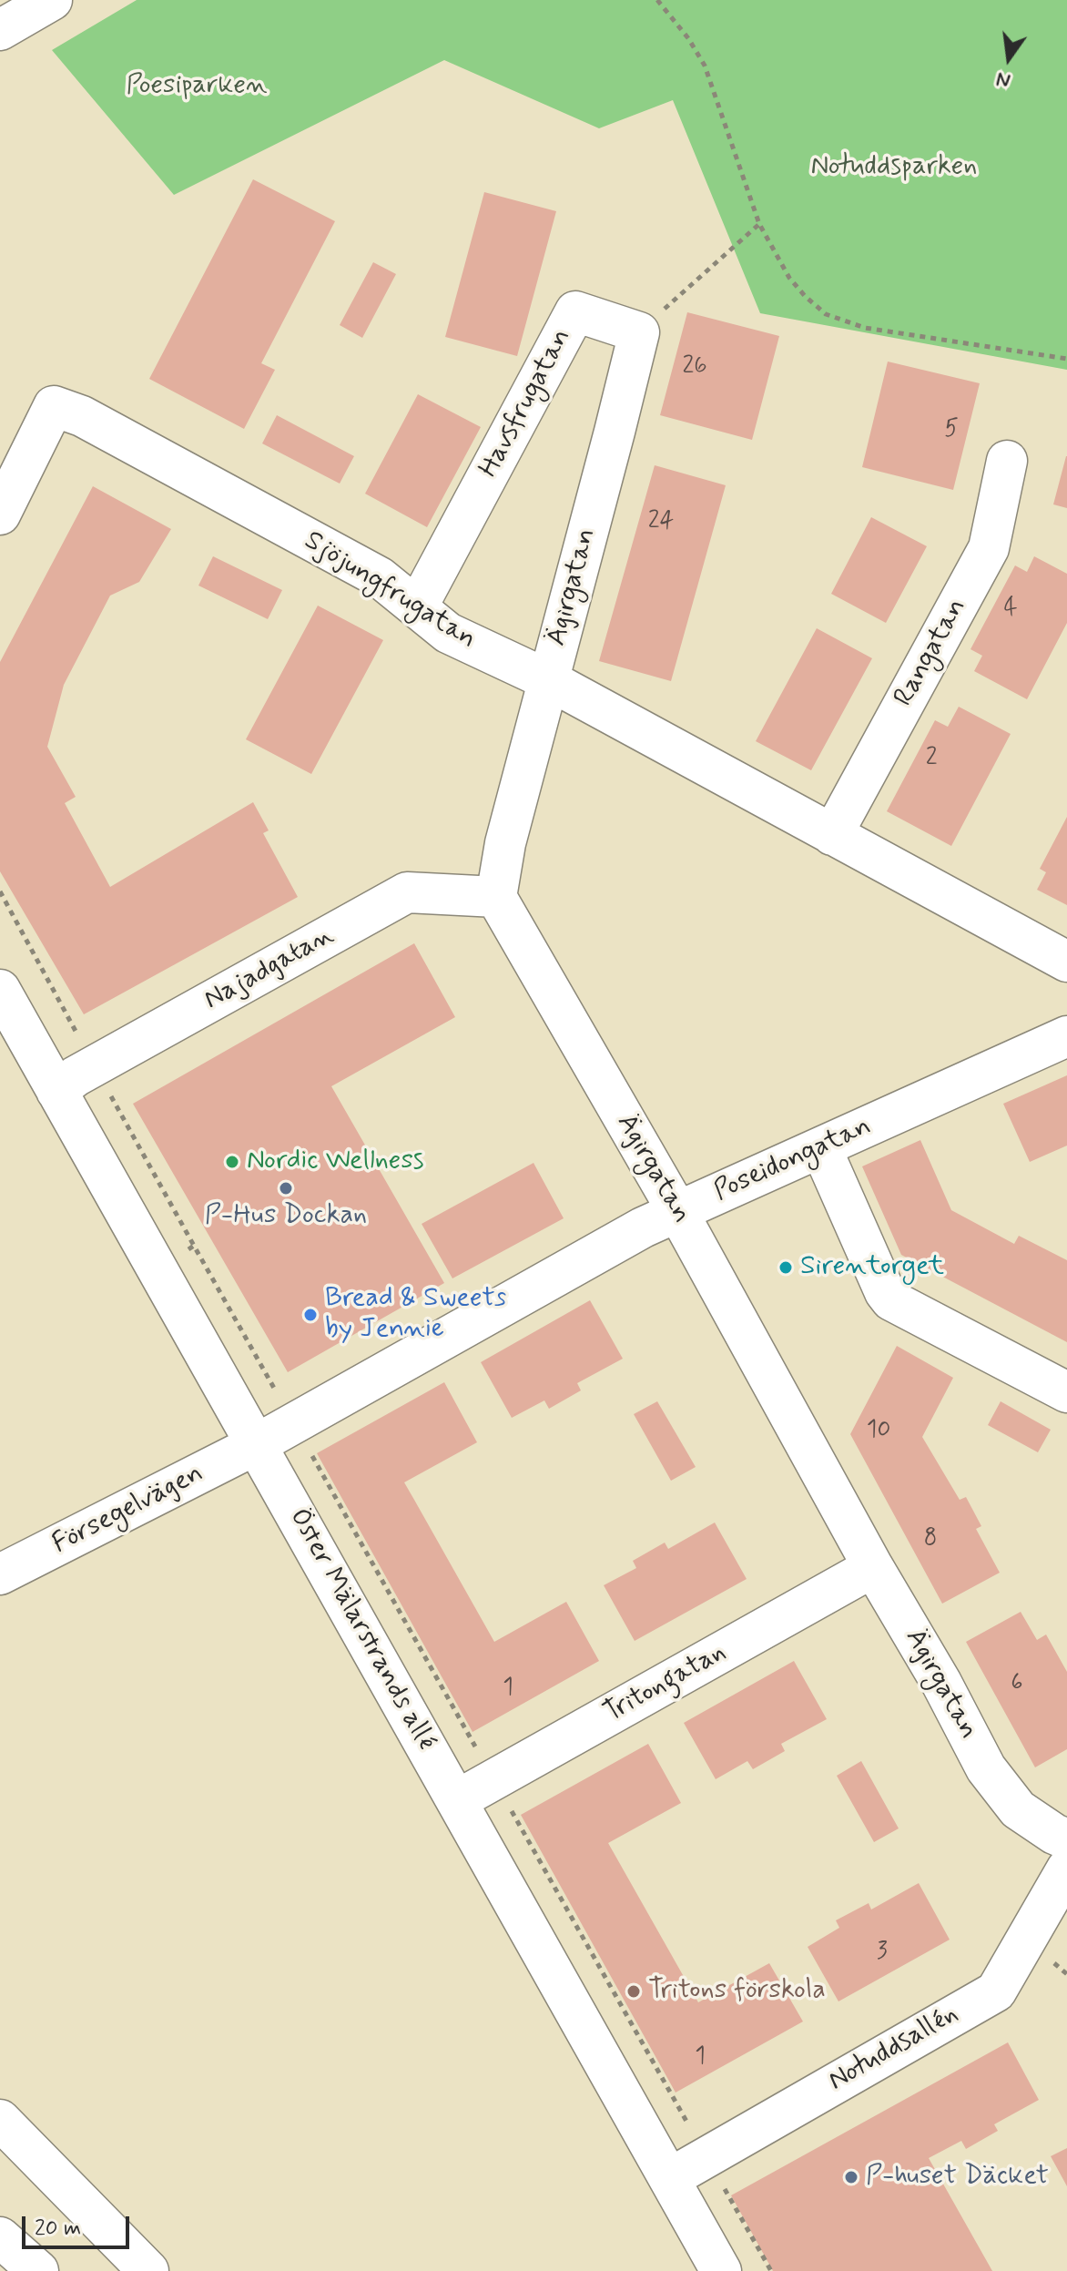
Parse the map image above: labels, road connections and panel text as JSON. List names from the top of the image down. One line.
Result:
{"streets":{"street":["Havsfrugatan","Ägirgatan","Sjöjungfrugatan","Rangatan","Najadgatan","Poseidongatan","Försegelvägen","Öster Mälarstrands allé","Tritongatan","Notuddsallén"]},"crossings":[["Havsfrugatan","Ägirgatan"],["Havsfrugatan","Sjöjungfrugatan"],["Ägirgatan","Sjöjungfrugatan"],["Ägirgatan","Najadgatan"],["Ägirgatan","Poseidongatan"],["Ägirgatan","Tritongatan"],["Sjöjungfrugatan","Rangatan"],["Najadgatan","Öster Mälarstrands allé"],["Poseidongatan","Försegelvägen"],["Poseidongatan","Öster Mälarstrands allé"],["Försegelvägen","Öster Mälarstrands allé"],["Öster Mälarstrands allé","Tritongatan"],["Öster Mälarstrands allé","Notuddsallén"]],"parks":["Poesiparken","Notuddsparken"],"places":["Nordic Wellness","P-Hus Dockan","Sirentorget","Bread & Sweets by Jennie","Tritons förskola","P-huset Däcket"],"house_numbers":["26","5","24","4","2","10","8","6","1","3","1"],"scale_bar":"20 m","north":"bottom"}
